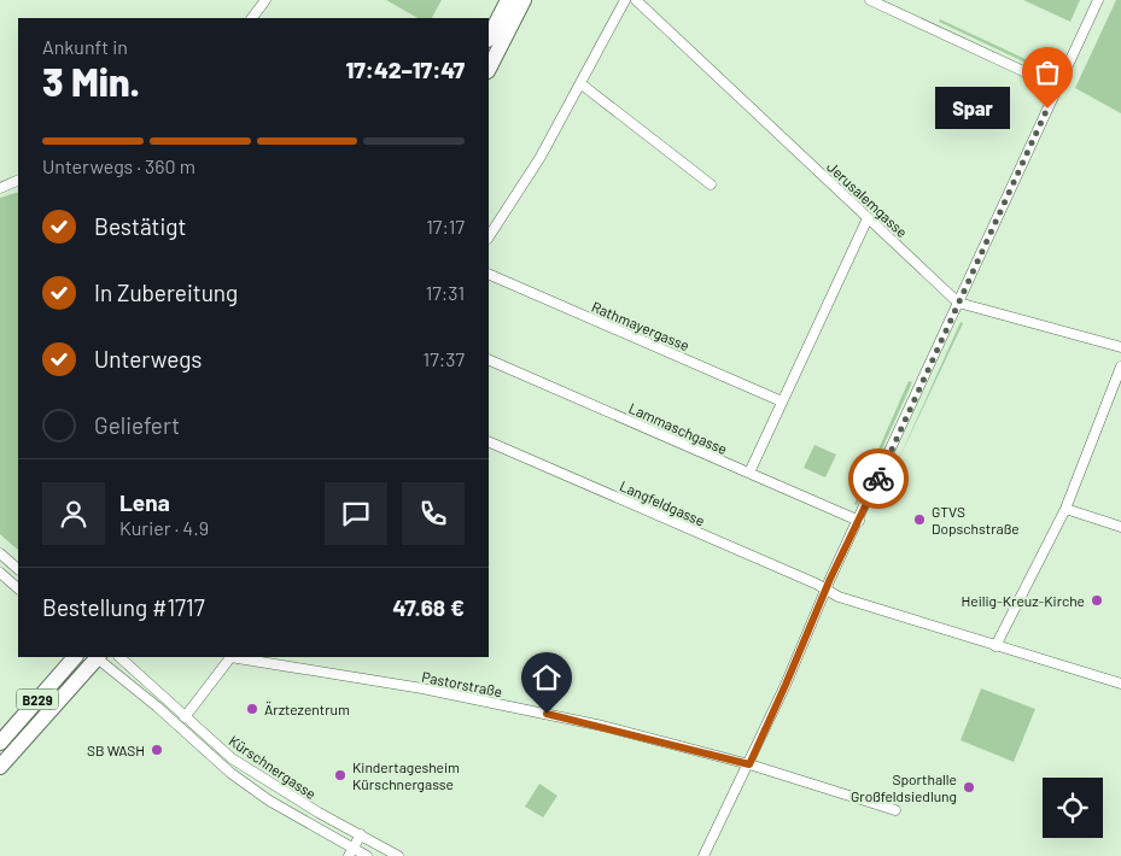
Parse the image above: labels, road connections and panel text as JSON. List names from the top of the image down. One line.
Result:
{"streets":{"main road":["B229"],"street":["Jerusalemgasse","Rathmayergasse","Lammaschgasse","Langfeldgasse","Pastorstraße","Kürschnergasse"]},"places":["Spar","GTVS Dopschstraße","Heilig-Kreuz-Kirche","Ärztezentrum","SB WASH","Kindertagesheim Kürschnergasse","Sporthalle Großfeldsiedlung"],"page":{"heading":["3 Min.","Ankunft in","17:42–17:47"],"panel":["Lena","Kurier · 4.9","Bestellung #1717","47.68 €"],"bubble":"Spar","bar":"Unterwegs · 360 m","list":[["Bestätigt","17:17"],["In Zubereitung","17:31"],["Unterwegs","17:37"],"Geliefert"]}}
